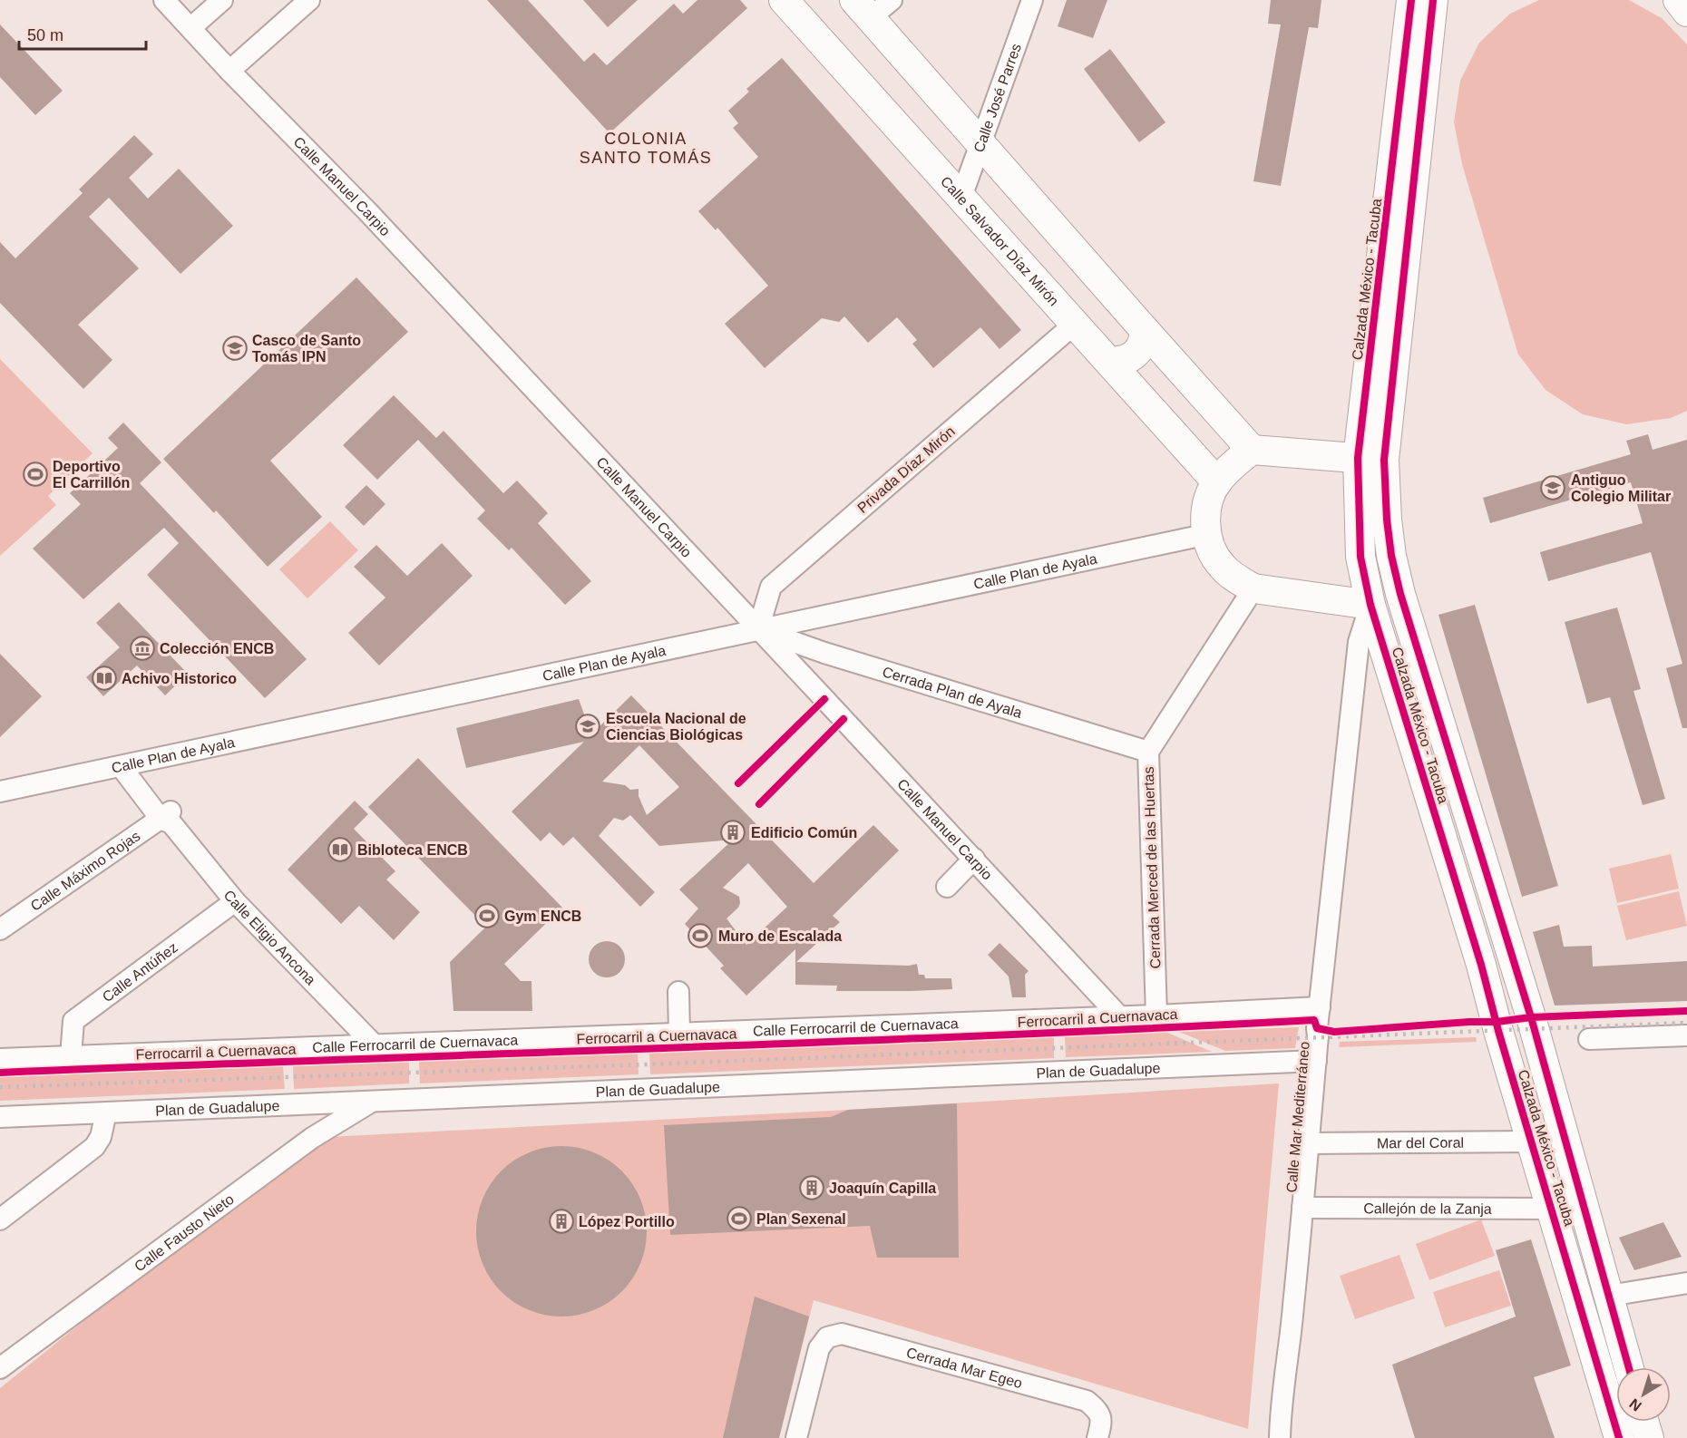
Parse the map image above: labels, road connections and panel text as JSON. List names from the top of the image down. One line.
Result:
{"streets":{"main road":["Calle Salvador Díaz Mirón","Calzada México - Tacuba"],"street":["Calle José Parres","Calle Manuel Carpio","Privada Díaz Mirón","Calle Plan de Ayala","Cerrada Plan de Ayala","Cerrada Merced de las Huertas","Calle Máximo Rojas","Calle Eligio Ancona","Calle Antúñez","Calle Ferrocarril de Cuernavaca","Plan de Guadalupe","Calle Mar Mediterráneo","Mar del Coral","Callejón de la Zanja","Calle Fausto Nieto","Cerrada Mar Egeo"],"cycle path":["Ferrocarril a Cuernavaca"]},"crossings":[["Calle José Parres","Calle Salvador Díaz Mirón"],["Calle Manuel Carpio","Privada Díaz Mirón"],["Calle Manuel Carpio","Calle Plan de Ayala"],["Calle Manuel Carpio","Cerrada Plan de Ayala"],["Calle Manuel Carpio","Calle Ferrocarril de Cuernavaca"],["Calle Salvador Díaz Mirón","Privada Díaz Mirón"],["Calzada México - Tacuba","Calle Mar Mediterráneo"],["Calzada México - Tacuba","Mar del Coral"],["Calzada México - Tacuba","Callejón de la Zanja"],["Privada Díaz Mirón","Calle Plan de Ayala"],["Privada Díaz Mirón","Cerrada Plan de Ayala"],["Calle Plan de Ayala","Cerrada Plan de Ayala"],["Calle Plan de Ayala","Calle Eligio Ancona"],["Cerrada Plan de Ayala","Cerrada Merced de las Huertas"],["Cerrada Merced de las Huertas","Calle Ferrocarril de Cuernavaca"],["Calle Máximo Rojas","Calle Eligio Ancona"],["Calle Eligio Ancona","Calle Antúñez"],["Calle Eligio Ancona","Calle Ferrocarril de Cuernavaca"],["Calle Antúñez","Calle Ferrocarril de Cuernavaca"],["Calle Ferrocarril de Cuernavaca","Calle Mar Mediterráneo"],["Plan de Guadalupe","Calle Mar Mediterráneo"],["Plan de Guadalupe","Calle Fausto Nieto"],["Calle Mar Mediterráneo","Mar del Coral"],["Calle Mar Mediterráneo","Callejón de la Zanja"]],"districts":["COLONIA SANTO TOMÁS"],"places":{"school or university":["Casco de Santo Tomás IPN","Antiguo Colegio Militar","Escuela Nacional de Ciencias Biológicas"],"sports":["Deportivo El Carrillón","Gym ENCB","Muro de Escalada","Plan Sexenal"],"museum":["Colección ENCB"],"library":["Achivo Historico","Bibloteca ENCB"],"building":["Edificio Común","Joaquín Capilla","López Portillo"]},"scale_bar":"50 m","north":"bottom left"}
